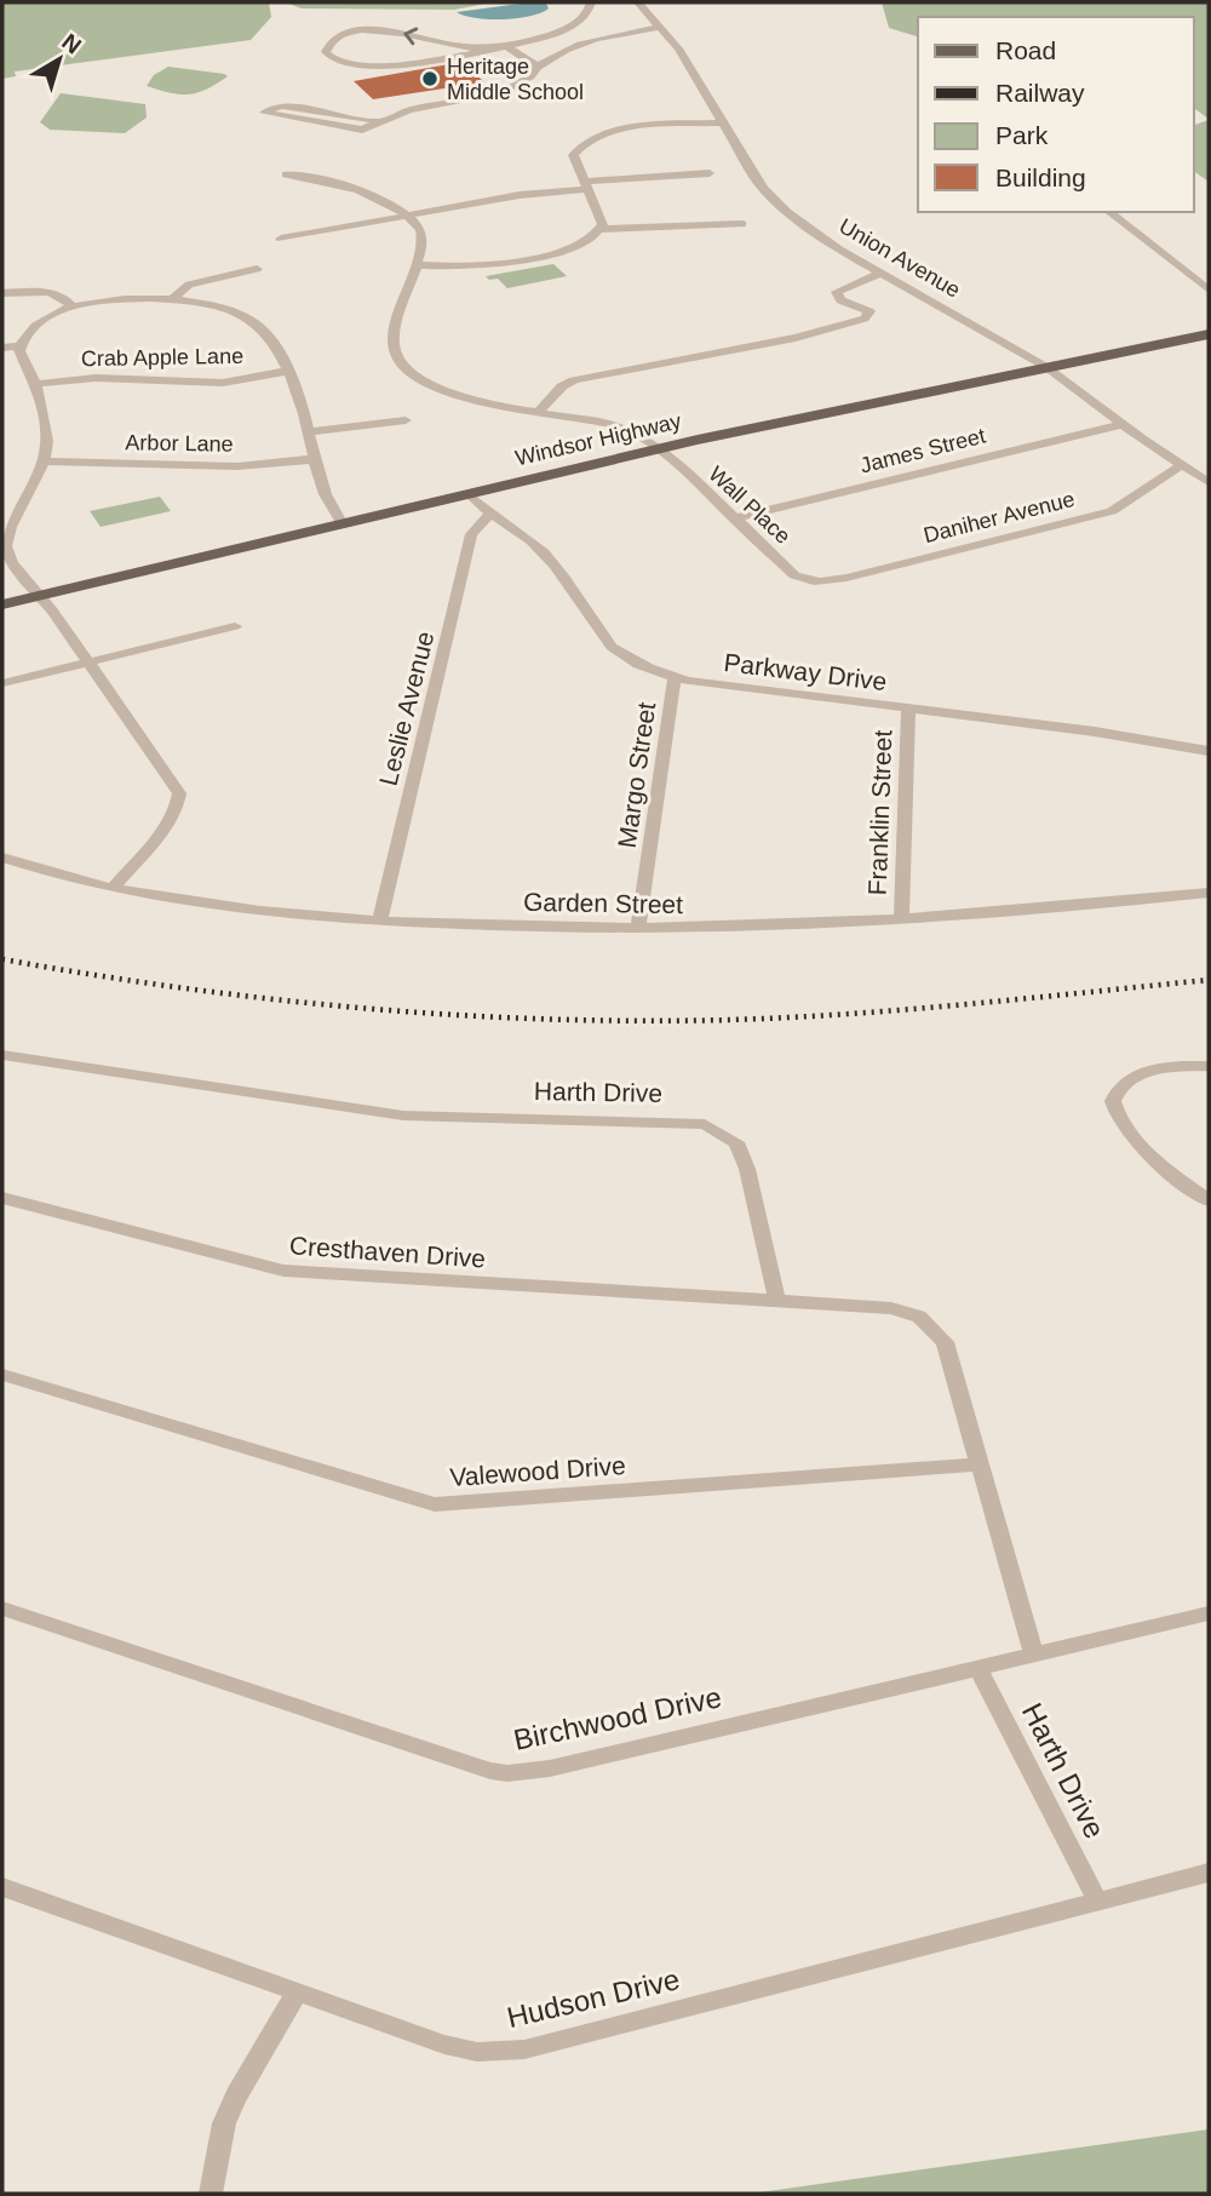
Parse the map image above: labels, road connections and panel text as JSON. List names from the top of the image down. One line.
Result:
{"streets":{"main road":["Windsor Highway"],"street":["Union Avenue","Crab Apple Lane","Arbor Lane","James Street","Wall Place","Daniher Avenue","Parkway Drive","Leslie Avenue","Margo Street","Franklin Street","Garden Street","Harth Drive","Cresthaven Drive","Valewood Drive","Birchwood Drive","Hudson Drive"]},"crossings":[["Union Avenue","Windsor Highway"],["Union Avenue","James Street"],["Union Avenue","Daniher Avenue"],["Windsor Highway","Wall Place"],["Windsor Highway","Parkway Drive"],["James Street","Wall Place"],["Wall Place","Daniher Avenue"],["Parkway Drive","Leslie Avenue"],["Parkway Drive","Margo Street"],["Parkway Drive","Franklin Street"],["Leslie Avenue","Garden Street"],["Margo Street","Garden Street"],["Franklin Street","Garden Street"],["Harth Drive","Cresthaven Drive"],["Harth Drive","Birchwood Drive"],["Harth Drive","Hudson Drive"]],"places":["Heritage Middle School"],"legend":["Road","Railway","Park","Building"],"north":"top right"}
